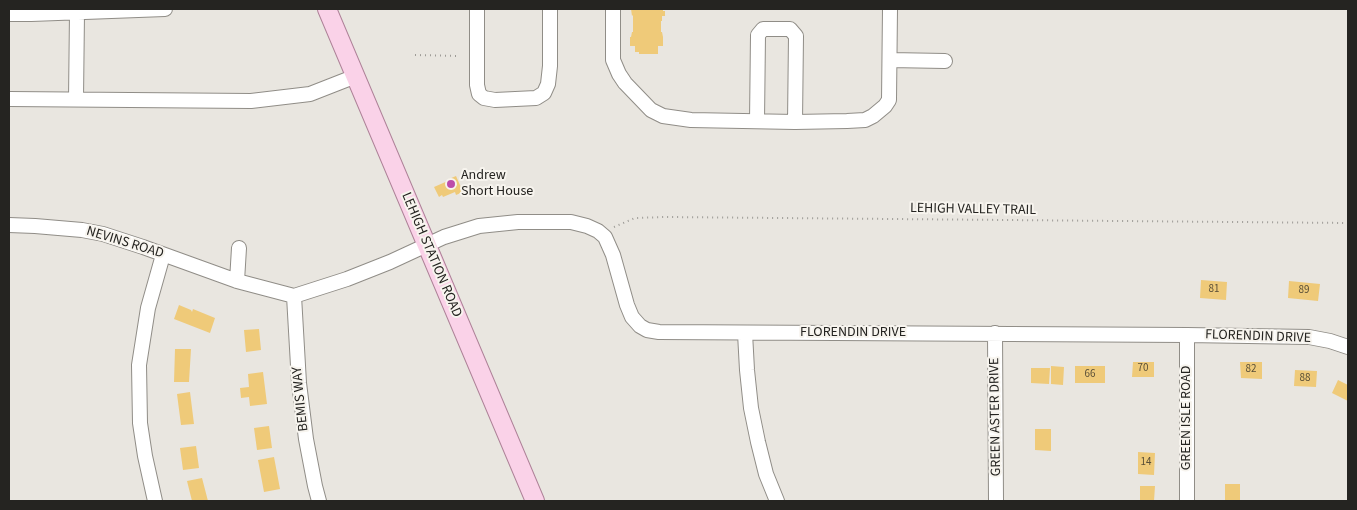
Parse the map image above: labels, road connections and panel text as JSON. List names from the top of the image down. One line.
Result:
{"streets":{"main road":["LEHIGH STATION ROAD"],"street":["NEVINS ROAD","FLORENDIN DRIVE","BEMIS WAY","GREEN ASTER DRIVE","GREEN ISLE ROAD"],"path":["LEHIGH VALLEY TRAIL"]},"crossings":[["LEHIGH VALLEY TRAIL","FLORENDIN DRIVE"],["NEVINS ROAD","BEMIS WAY"],["FLORENDIN DRIVE","GREEN ASTER DRIVE"],["FLORENDIN DRIVE","GREEN ISLE ROAD"]],"places":["Andrew Short House"],"house_numbers":["81","89","70","82","66","88","14"]}
